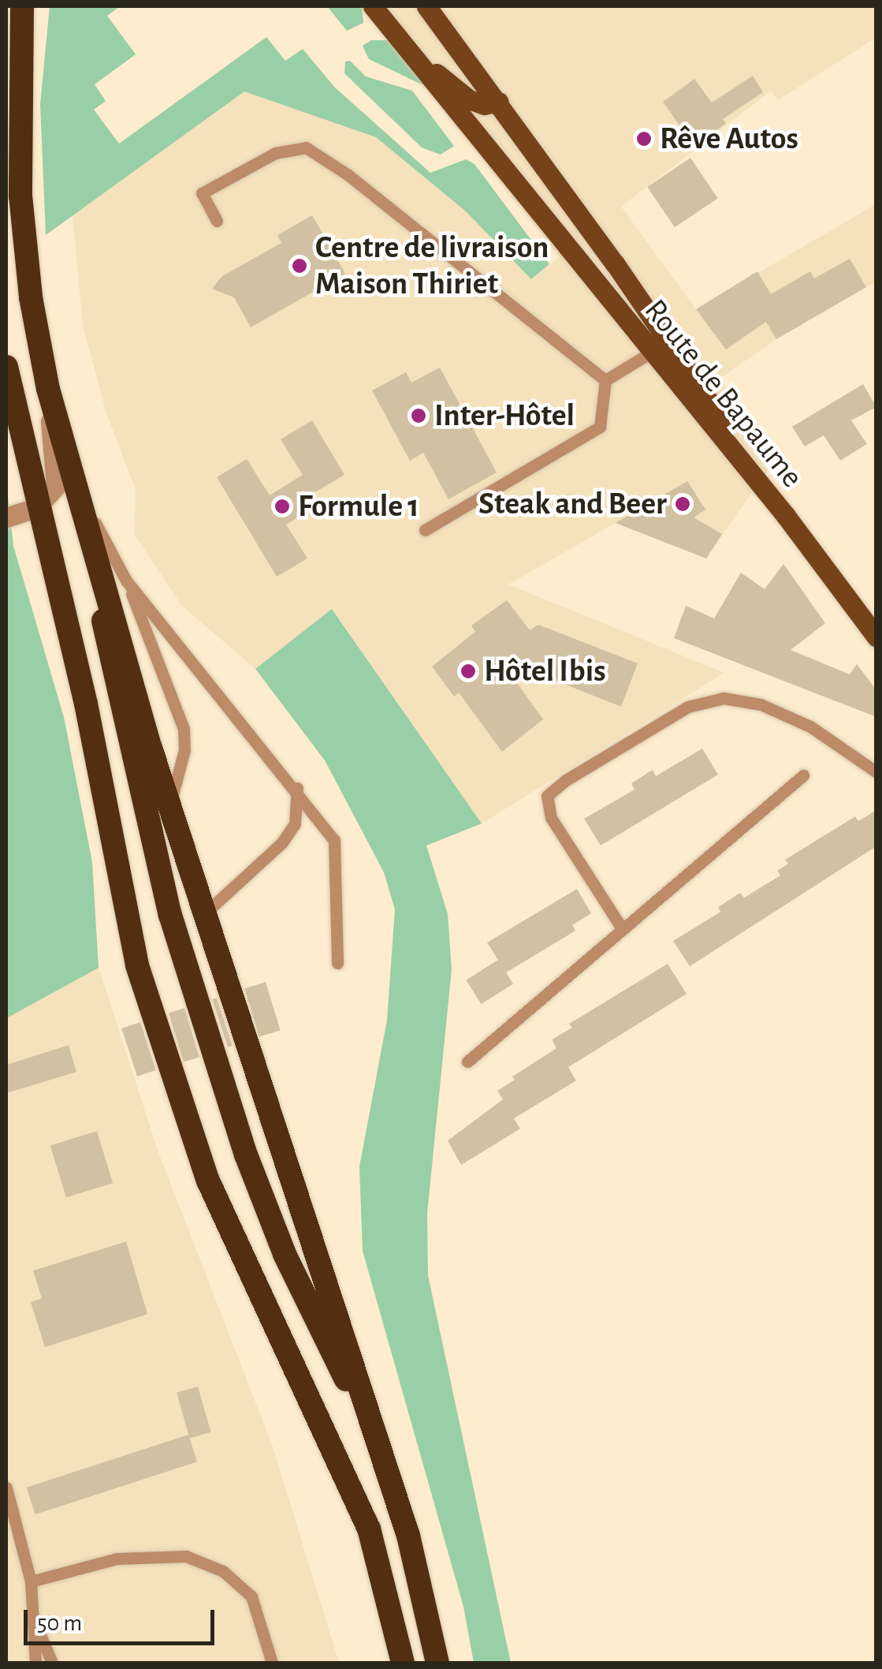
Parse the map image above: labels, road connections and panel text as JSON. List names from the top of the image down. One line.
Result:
{"streets":{"main road":["Route de Bapaume"]},"places":["Rêve Autos","Centre de livraison Maison Thiriet","Inter-Hôtel","Steak and Beer","Formule 1","Hôtel Ibis"],"scale_bar":"50 m"}
